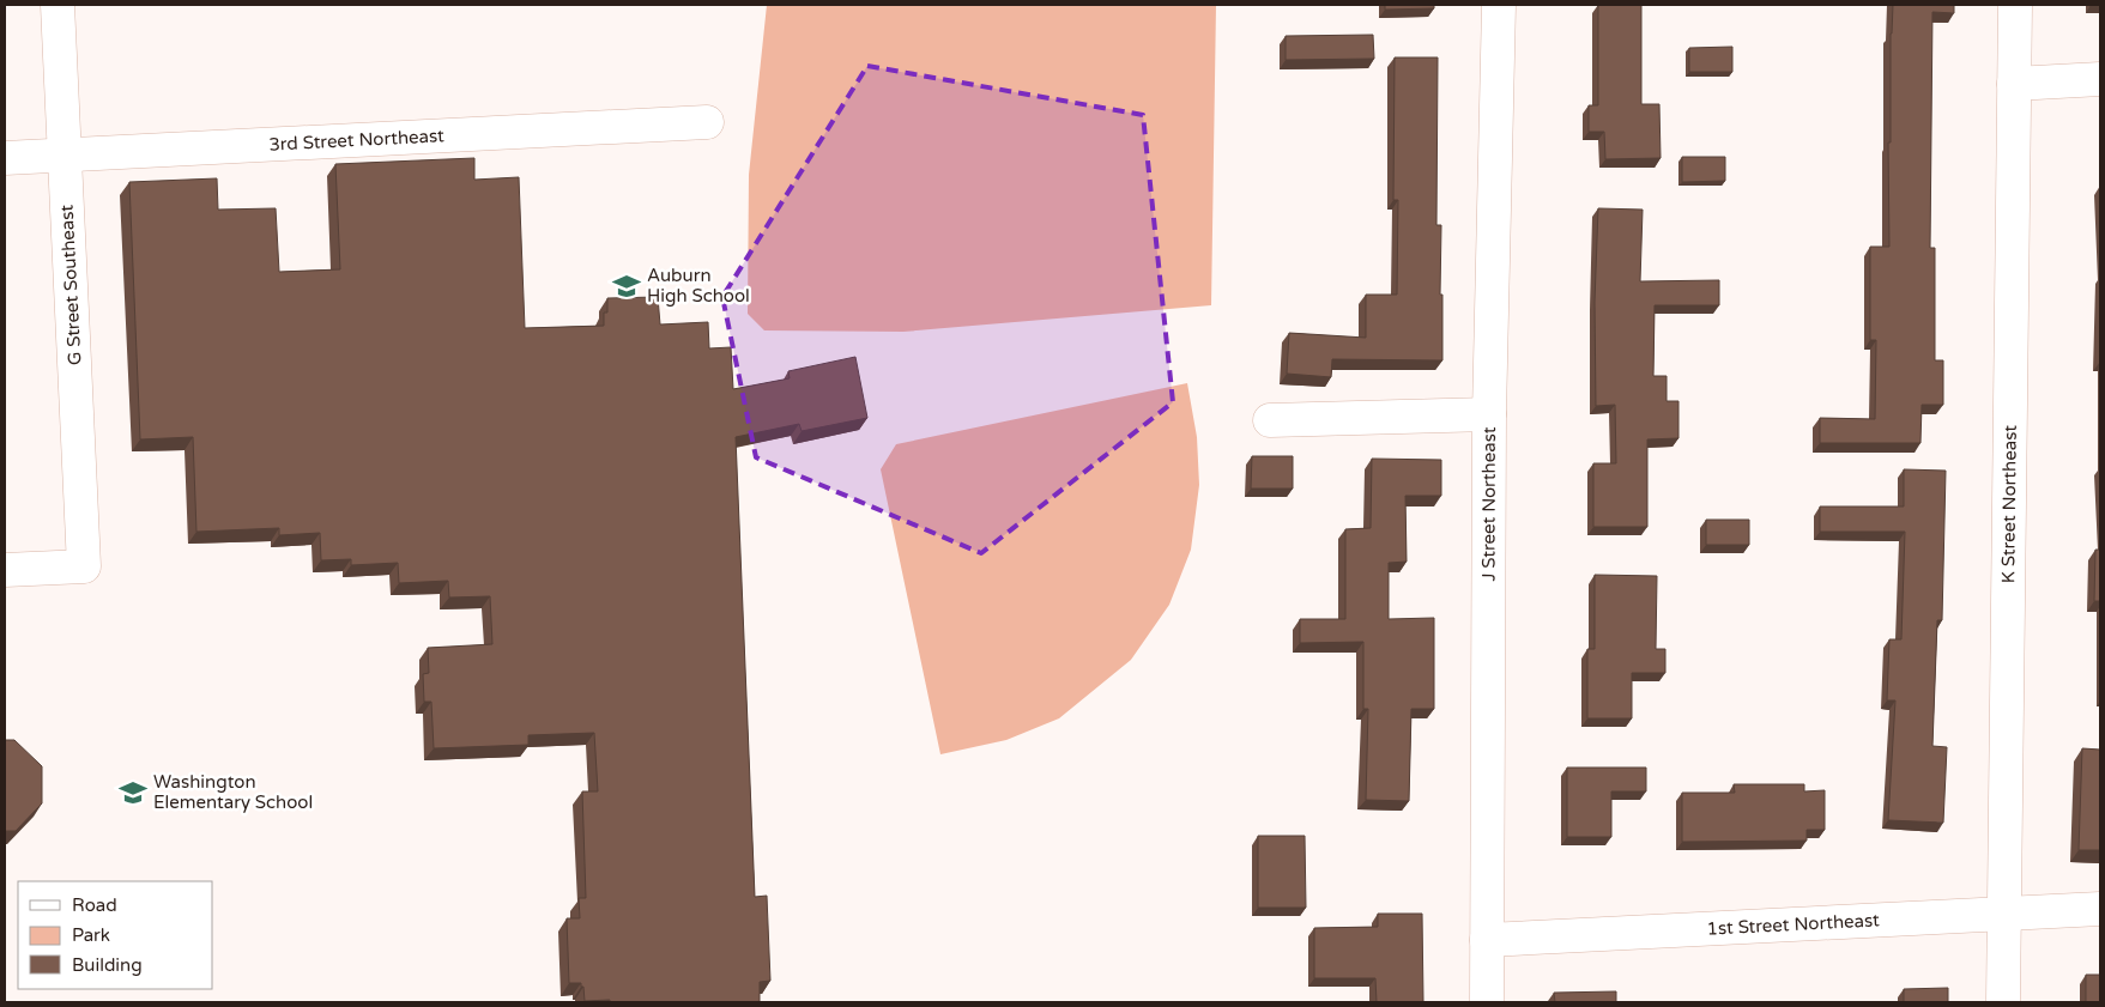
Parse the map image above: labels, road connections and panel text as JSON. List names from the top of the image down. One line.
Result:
{"streets":{"street":["3rd Street Northeast","G Street Southeast","J Street Northeast","K Street Northeast","1st Street Northeast"]},"crossings":[["3rd Street Northeast","G Street Southeast"],["J Street Northeast","1st Street Northeast"],["K Street Northeast","1st Street Northeast"]],"places":{"school or university":["Auburn High School","Washington Elementary School"]},"legend":["Road","Park","Building"]}
